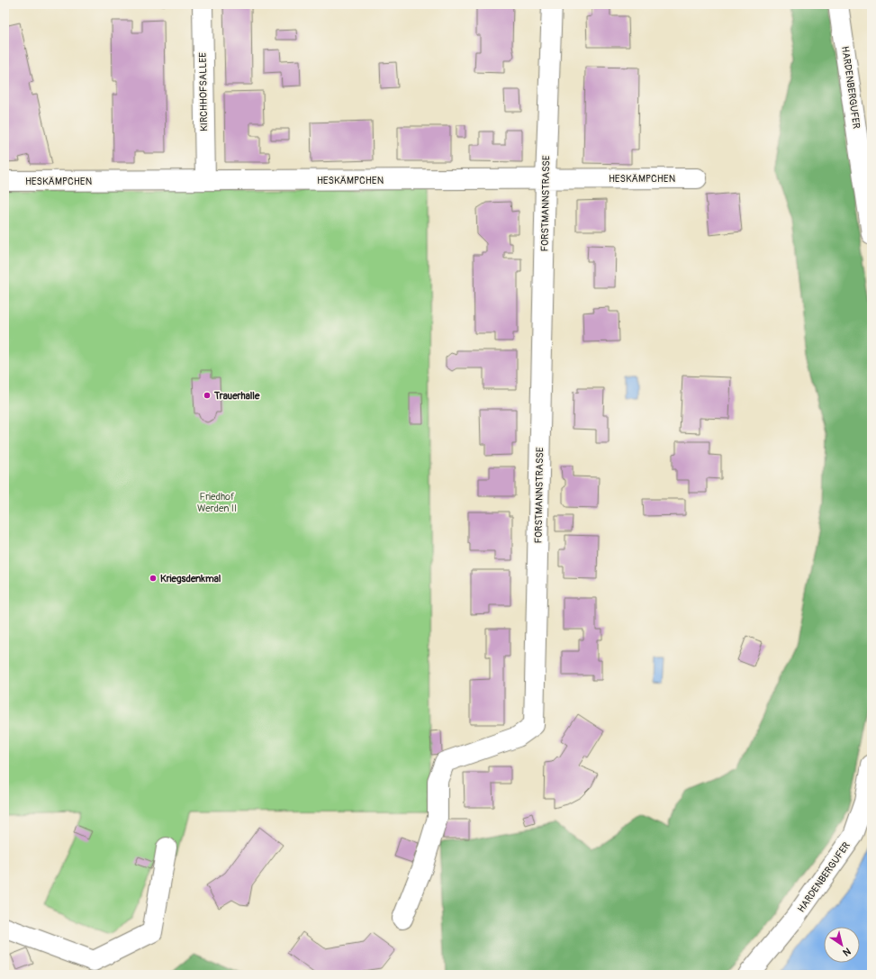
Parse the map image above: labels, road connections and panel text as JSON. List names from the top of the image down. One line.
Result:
{"streets":{"street":["HARDENBERGUFER","KIRCHHOFSALLEE","HESKÄMPCHEN","FORSTMANNSTRASSE"]},"crossings":[["KIRCHHOFSALLEE","HESKÄMPCHEN"],["HESKÄMPCHEN","FORSTMANNSTRASSE"]],"parks":["Friedhof Werden II"],"places":["Trauerhalle","Kriegsdenkmal"],"north":"bottom right"}
